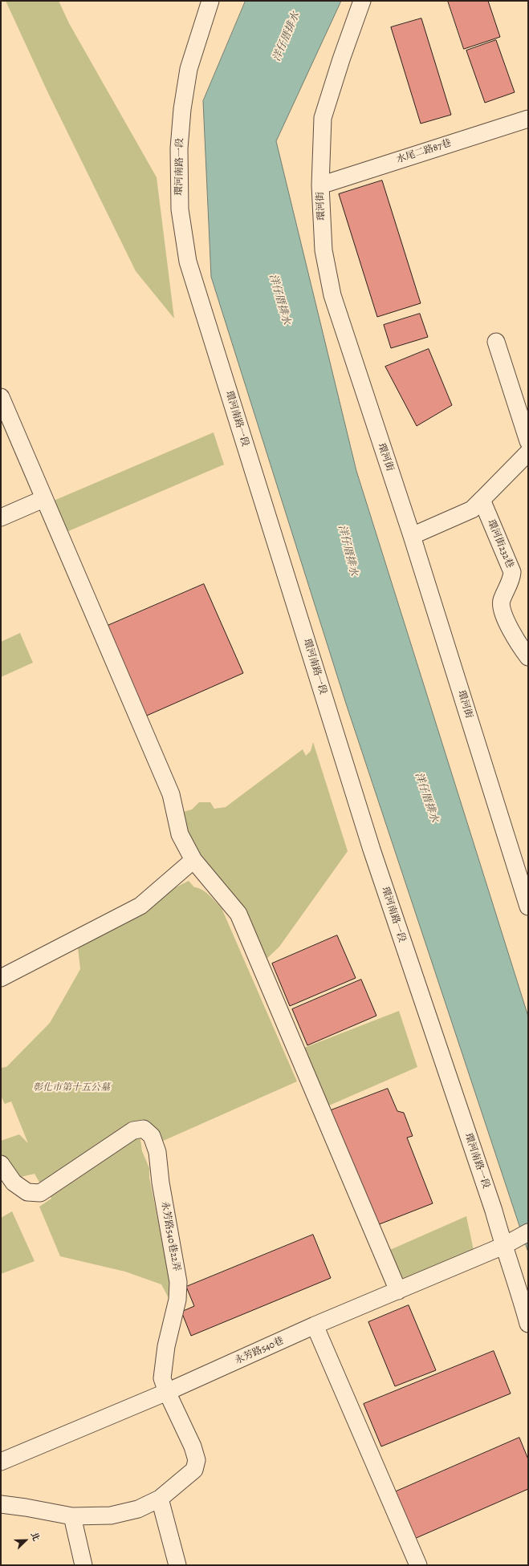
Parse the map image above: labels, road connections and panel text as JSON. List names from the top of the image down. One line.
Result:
{"streets":{"street":["水尾二路87巷","環河南路一段","環河街","環河街232巷","永芳路540巷22弄","永芳路540巷"]},"crossings":[["水尾二路87巷","環河街"],["環河南路一段","永芳路540巷"],["永芳路540巷22弄","永芳路540巷"]],"water":["洋仔厝排水"],"parks":["彰化市第十五公墓"],"north":"top right"}
